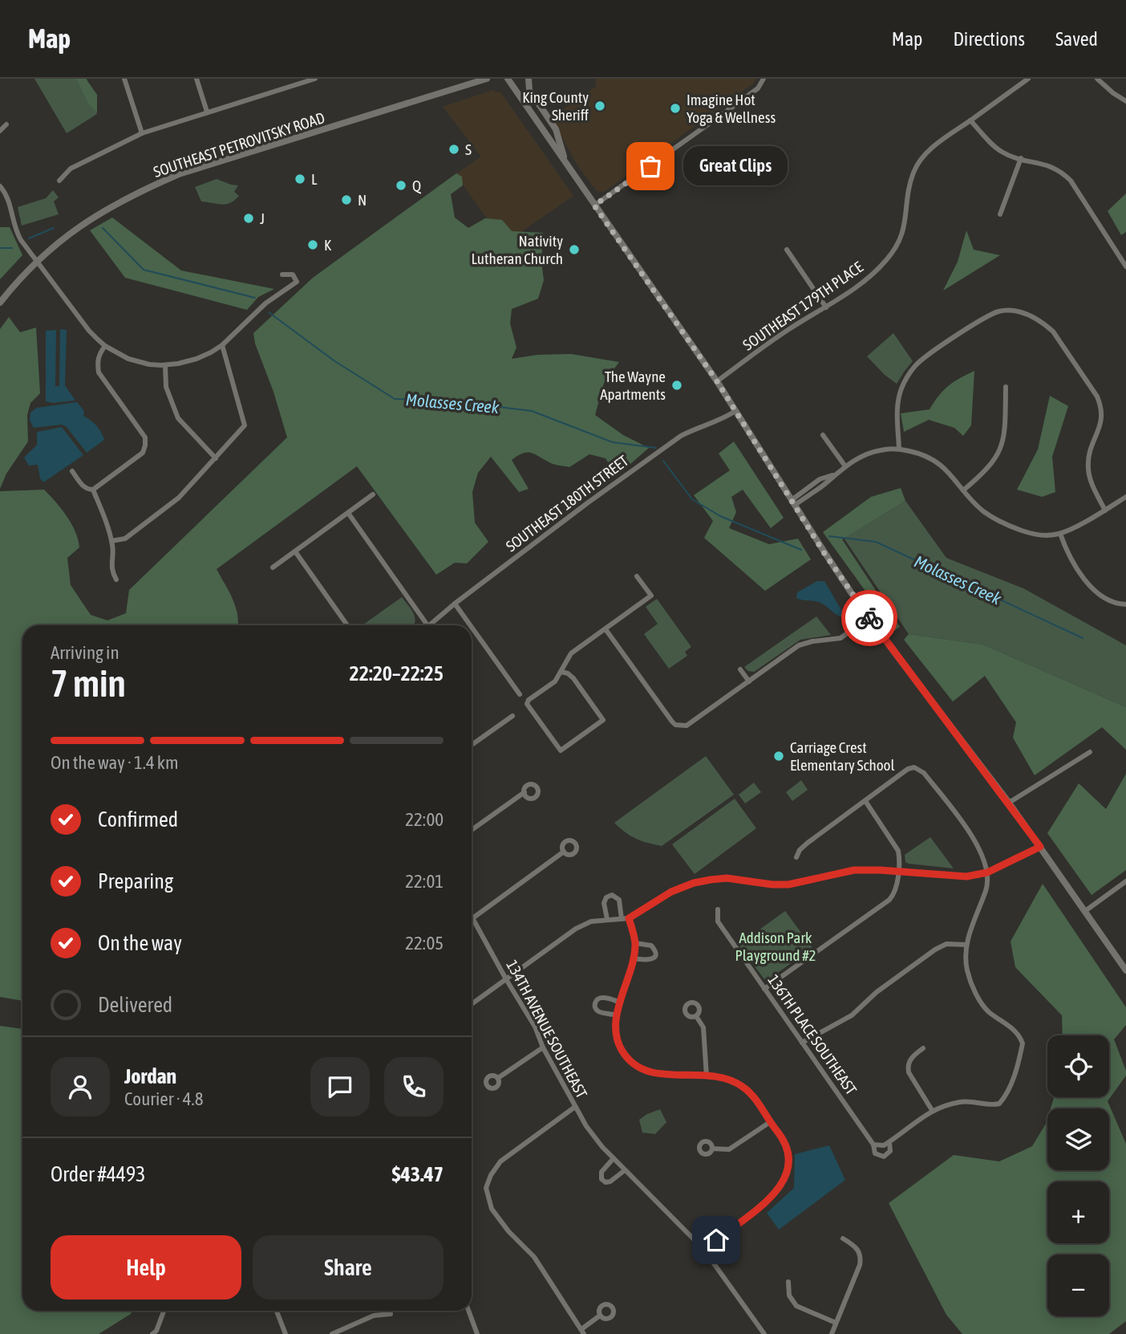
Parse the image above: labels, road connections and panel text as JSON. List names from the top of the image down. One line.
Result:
{"streets":{"main road":["SOUTHEAST PETROVITSKY ROAD"],"street":["SOUTHEAST 179TH PLACE","SOUTHEAST 180TH STREET","134TH AVENUE SOUTHEAST","136TH PLACE SOUTHEAST"]},"water":["Molasses Creek"],"parks":["Addison Park Playground #2"],"places":["King County Sheriff","Imagine Hot Yoga & Wellness","S","Great Clips","L","Q","N","J","K","Nativity Lutheran Church","The Wayne Apartments","Carriage Crest Elementary School"],"page":{"header":"Map","nav":["Map","Directions","Saved"],"bubble":"Great Clips","heading":["7 min","Arriving in","22:20–22:25"],"panel":["Jordan","Courier · 4.8","Order #4493","$43.47"],"bar":"On the way · 1.4 km","list":[["Confirmed","22:00"],["Preparing","22:01"],["On the way","22:05"],"Delivered"],"map_buttons":["+","−"],"buttons":["Help","Share"]}}
